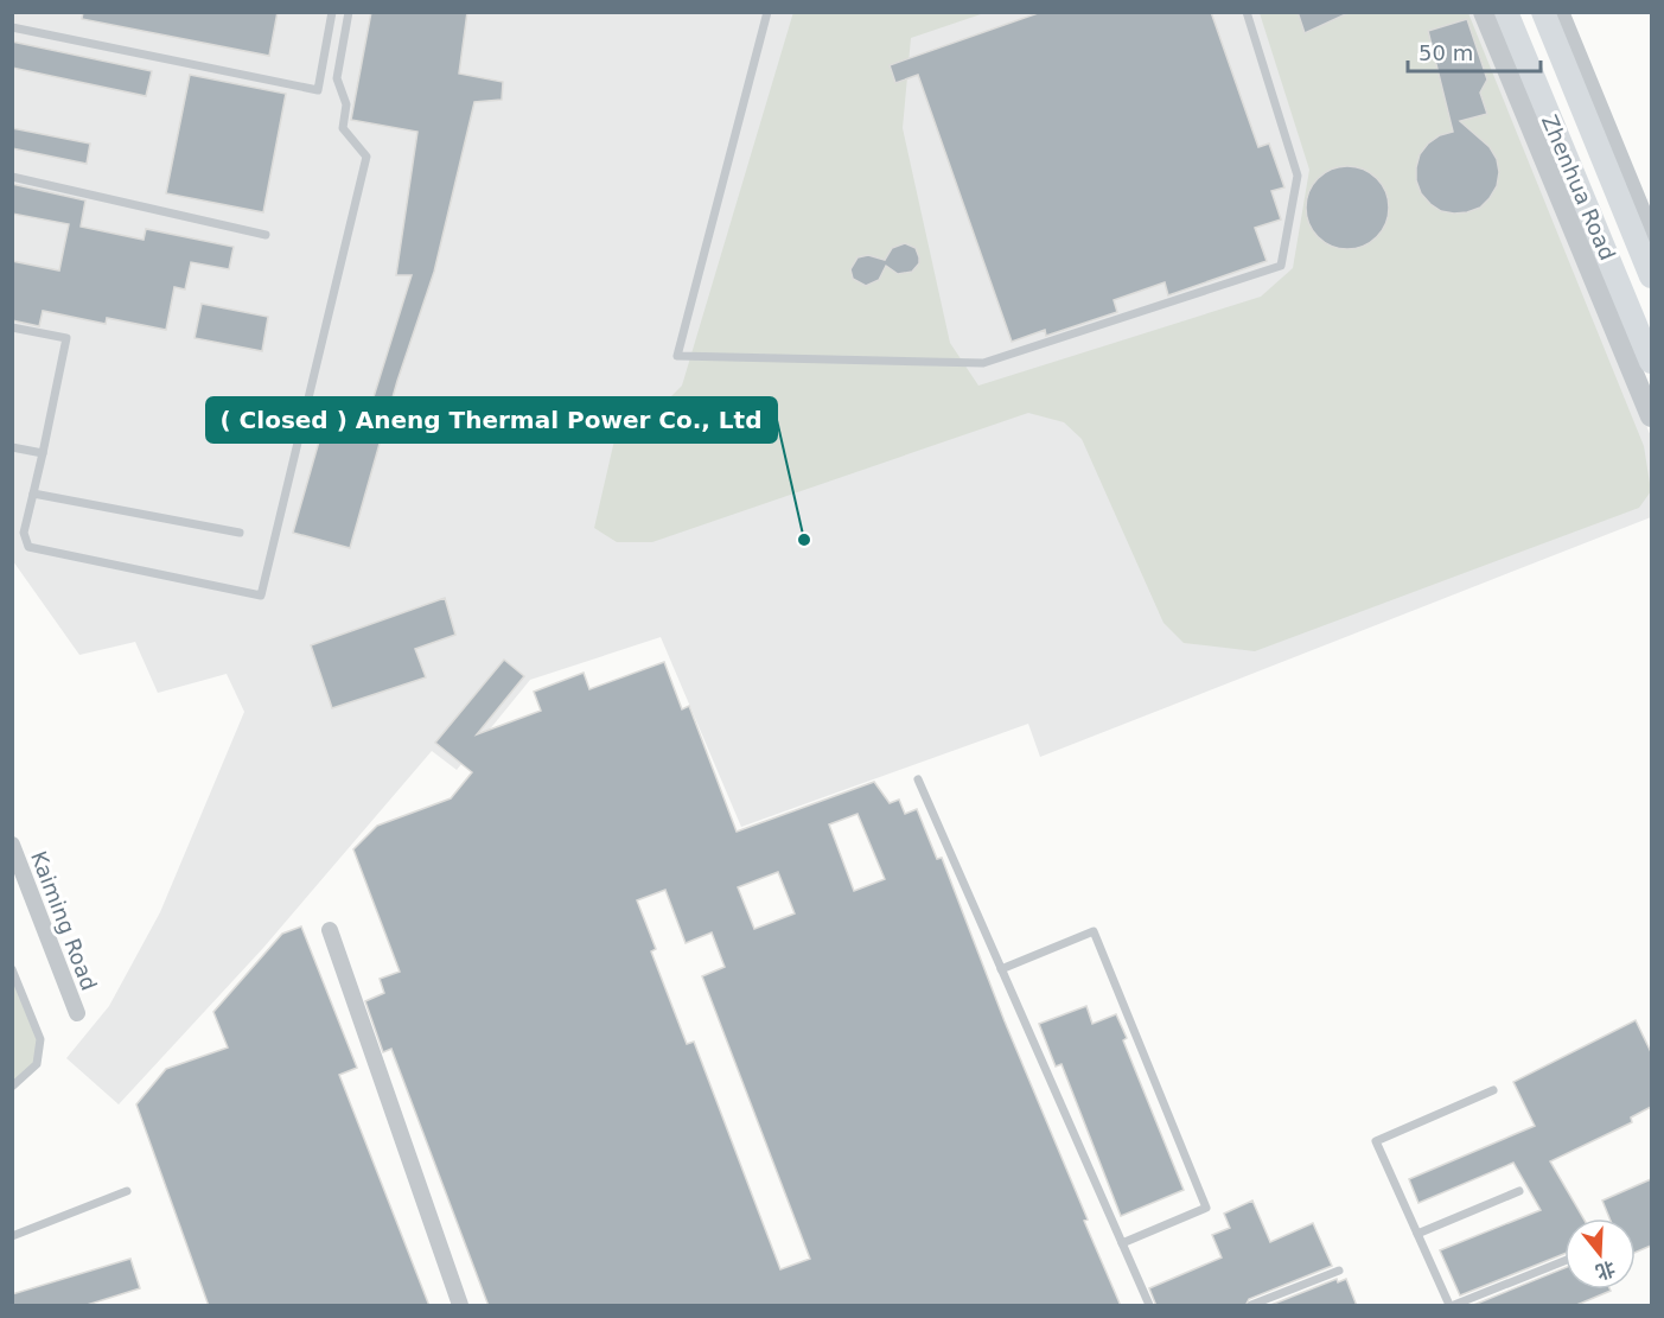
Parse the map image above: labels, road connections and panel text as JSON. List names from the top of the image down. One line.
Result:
{"streets":{"main road":["Zhenhua Road"],"street":["Kaiming Road"]},"places":["( Closed ) Aneng Thermal Power Co., Ltd"],"scale_bar":"50 m","north":"bottom"}
